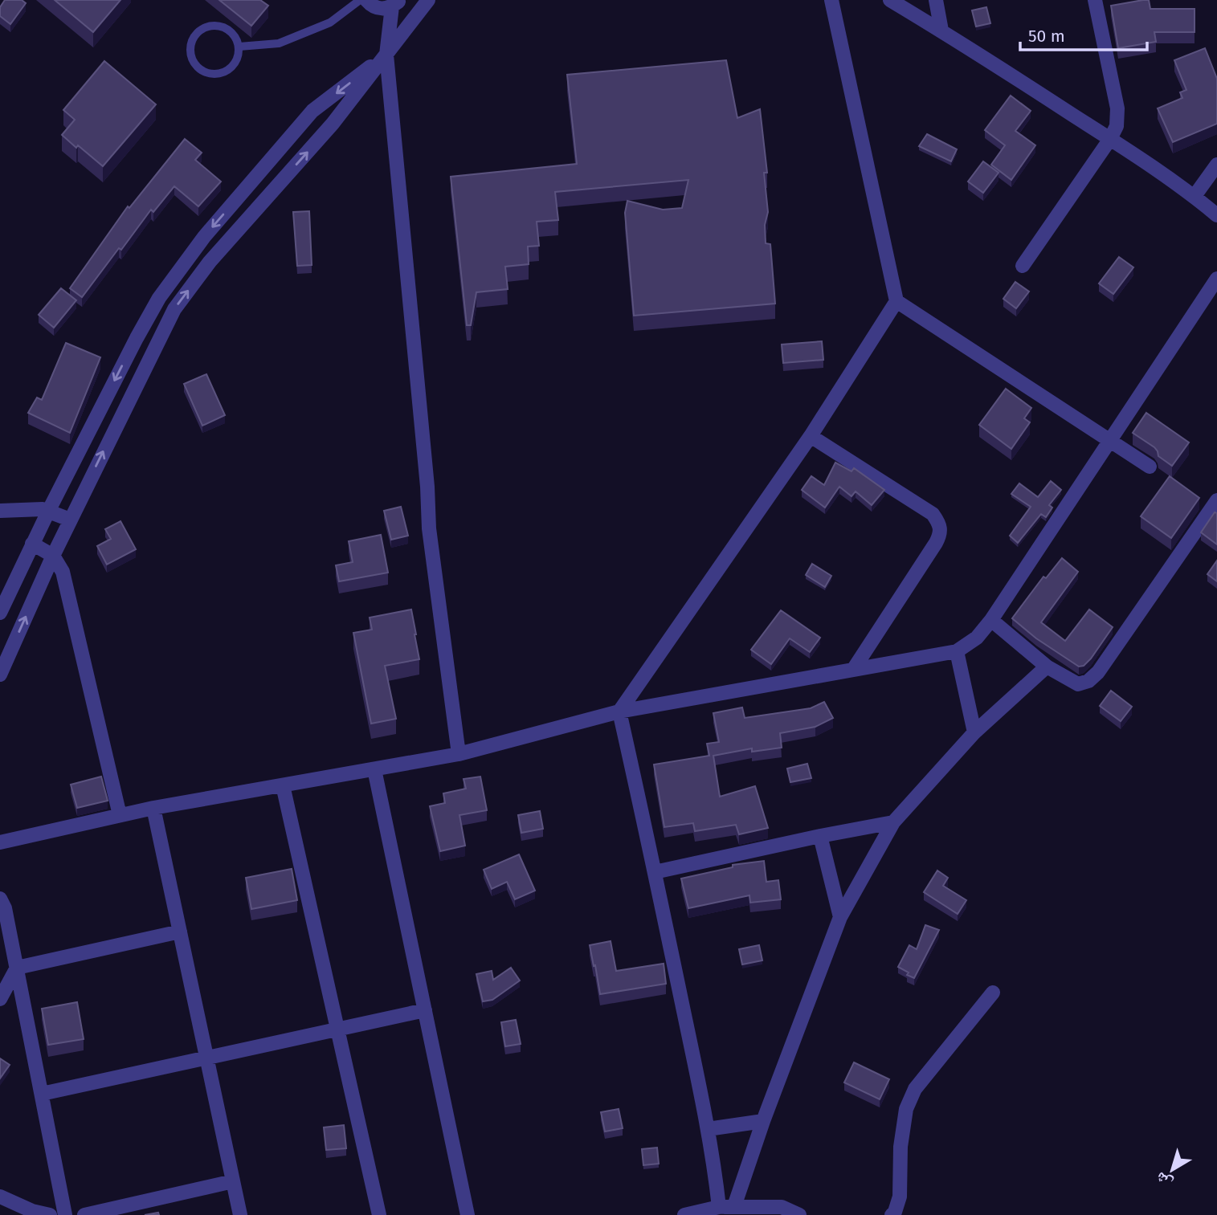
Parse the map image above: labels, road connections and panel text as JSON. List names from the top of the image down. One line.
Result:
{"scale_bar":"50 m","north":"bottom left"}
